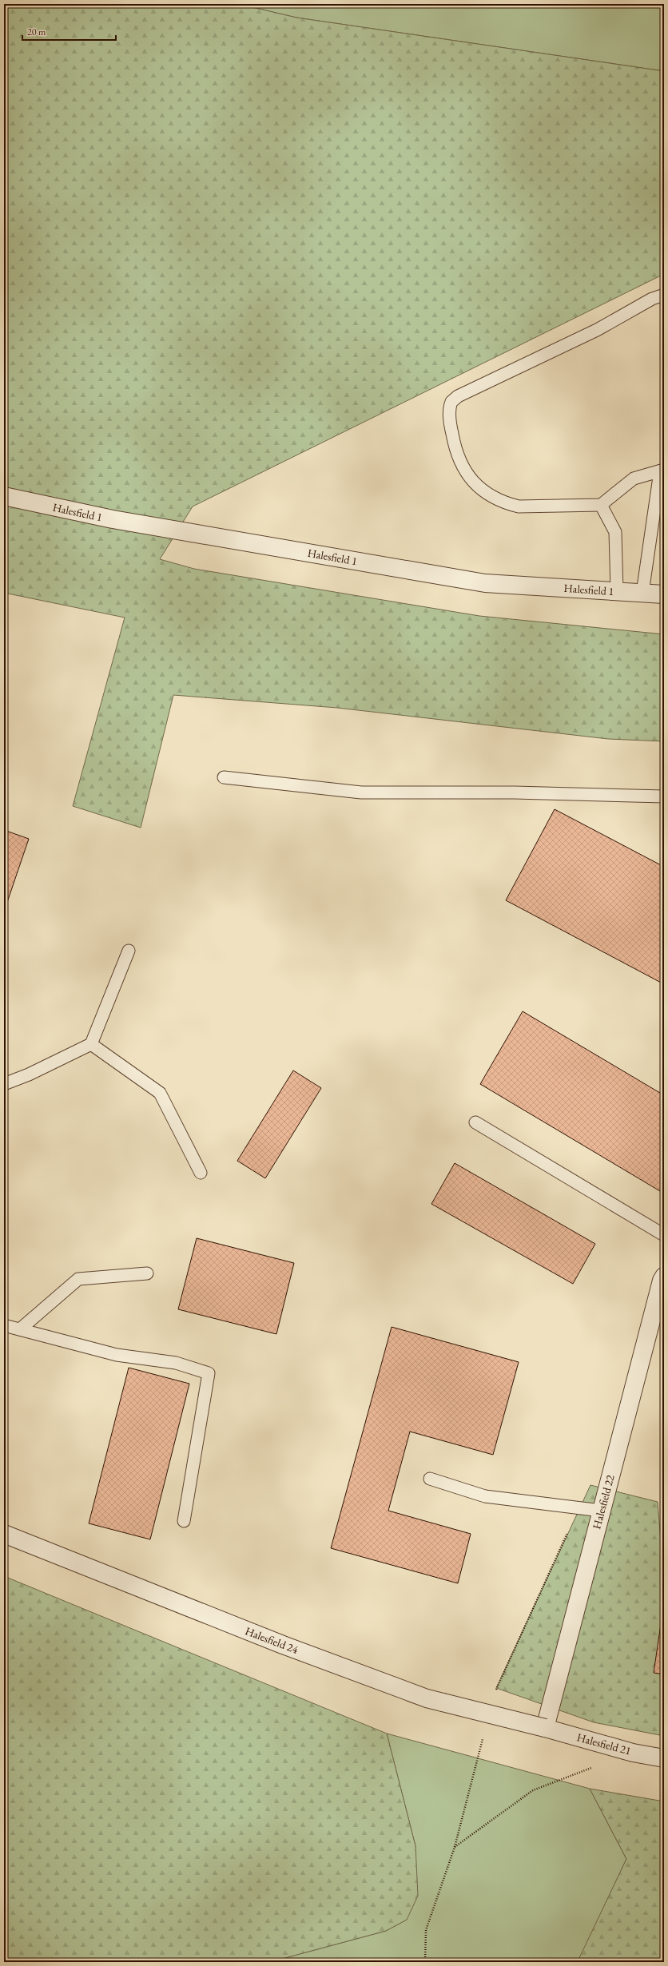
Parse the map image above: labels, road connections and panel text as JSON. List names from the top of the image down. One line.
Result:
{"streets":{"street":["Halesfield 1","Halesfield 22","Halesfield 24","Halesfield 21"]},"crossings":[["Halesfield 22","Halesfield 24"],["Halesfield 22","Halesfield 21"],["Halesfield 24","Halesfield 21"]],"scale_bar":"20 m"}
